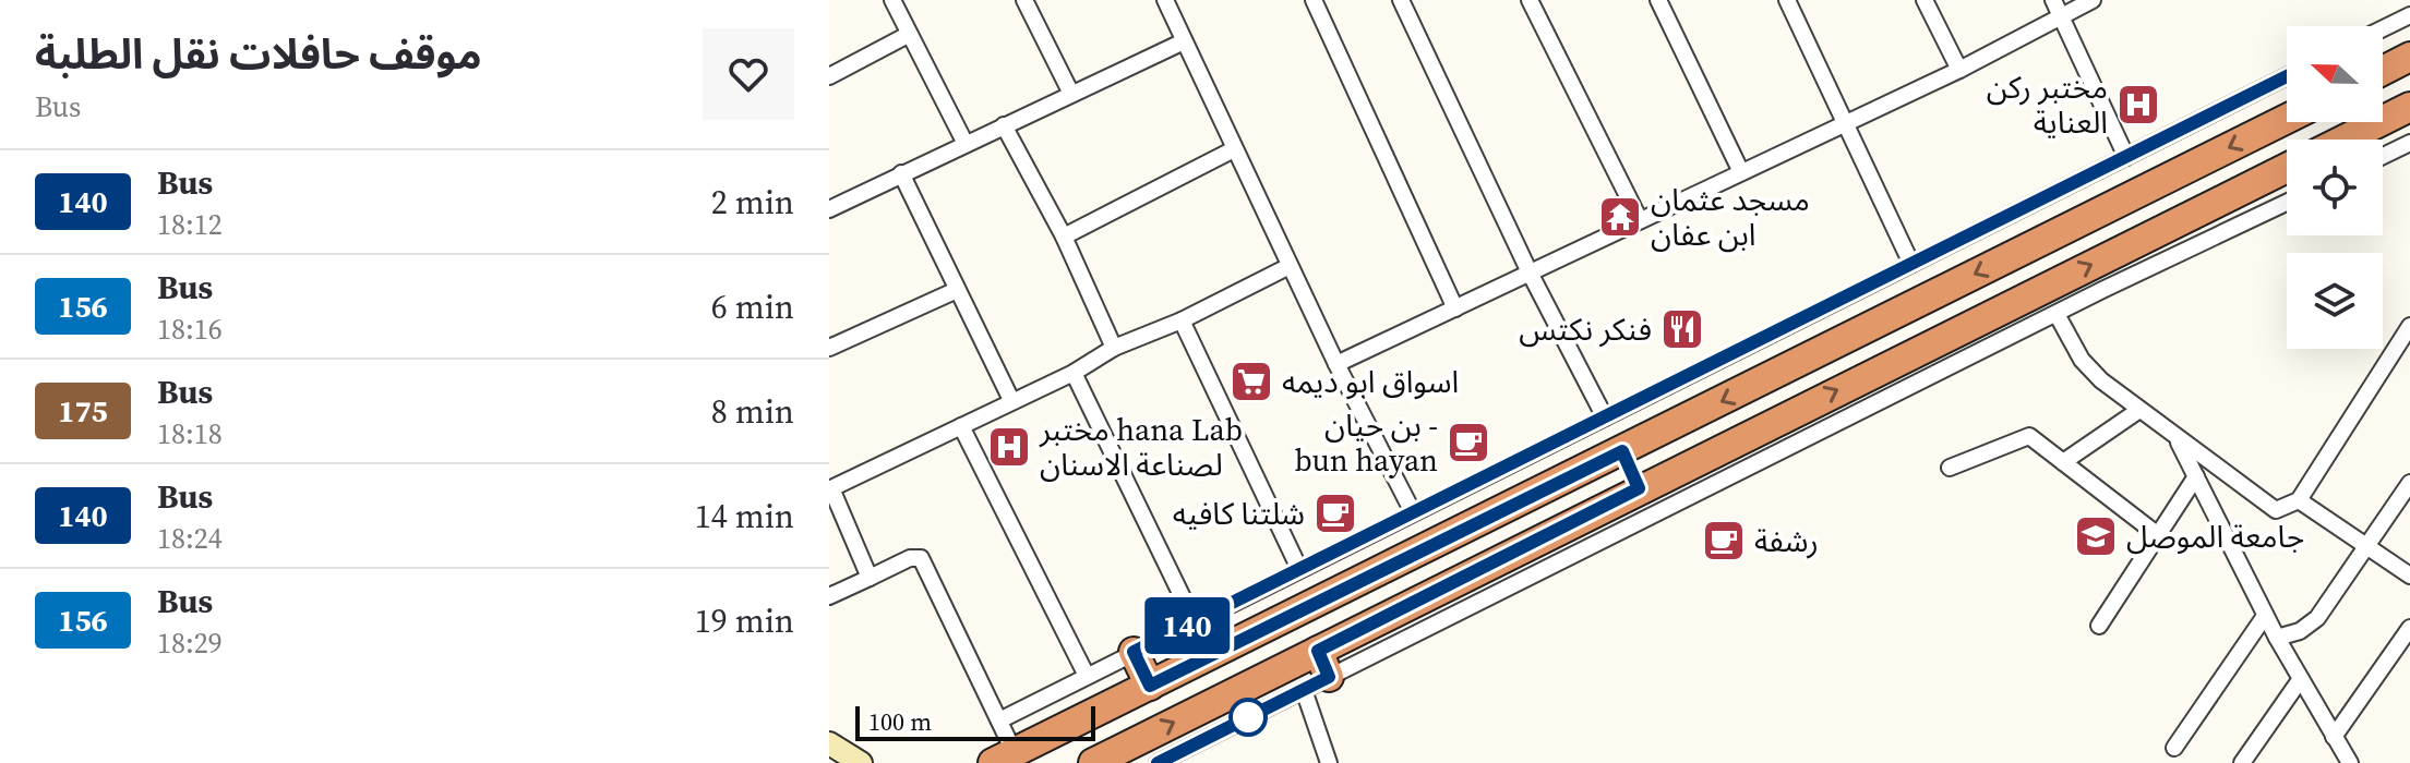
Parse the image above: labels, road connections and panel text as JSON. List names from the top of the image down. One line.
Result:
{"places":{"hospital":["مختبر ركن العناية","مختبر hana Lab لصناعة الاسنان"],"temple":["مسجد عثمان ابن عفان"],"restaurant":["فنكر نكتس"],"supermarket":["اسواق ابو ديمه"],"cafe":["بن حيان - bun hayan","شلتنا كافيه","رشفة"],"school or university":["جامعة الموصل"]},"lines":["bus line 140"],"scale_bar":"100 m","north":"left","page":{"heading":["موقف حافلات نقل الطلبة","Bus"],"on_map":"140","list":[{"mark":"140","name":"Bus","note":"18:12","value":"2 min"},{"mark":"156","name":"Bus","note":"18:16","value":"6 min"},{"mark":"175","name":"Bus","note":"18:18","value":"8 min"},{"mark":"140","name":"Bus","note":"18:24","value":"14 min"},{"mark":"156","name":"Bus","note":"18:29","value":"19 min"}],"scale":"100 m"}}
